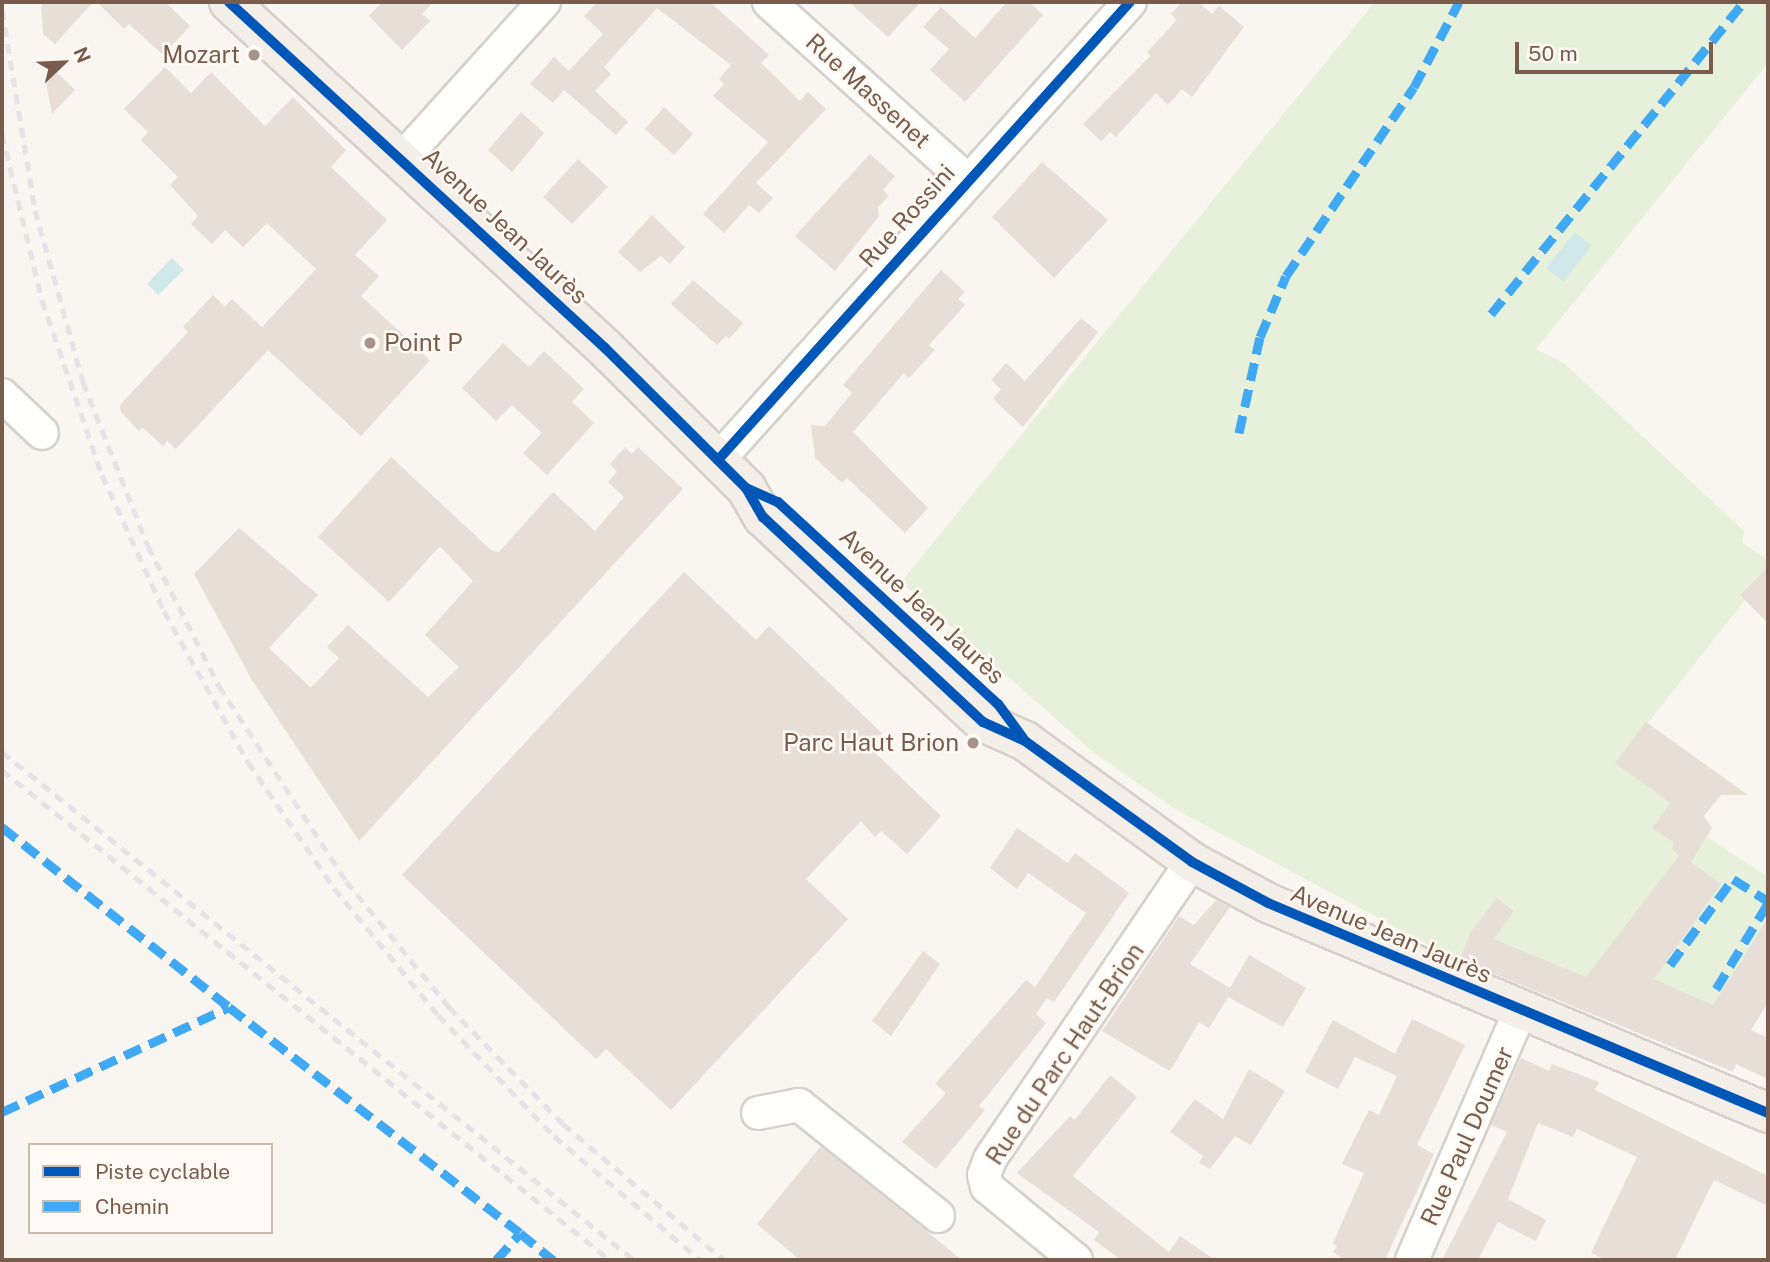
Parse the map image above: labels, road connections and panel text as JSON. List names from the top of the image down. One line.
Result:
{"streets":{"main road":["Avenue Jean Jaurès"],"street":["Rue Massenet","Rue Rossini","Rue du Parc Haut-Brion","Rue Paul Doumer"]},"crossings":[["Rue Massenet","Rue Rossini"],["Rue Rossini","Avenue Jean Jaurès"],["Avenue Jean Jaurès","Rue du Parc Haut-Brion"],["Avenue Jean Jaurès","Rue Paul Doumer"]],"places":["Mozart","Point P","Parc Haut Brion"],"legend":["Piste cyclable","Chemin"],"scale_bar":"50 m","north":"top right"}
